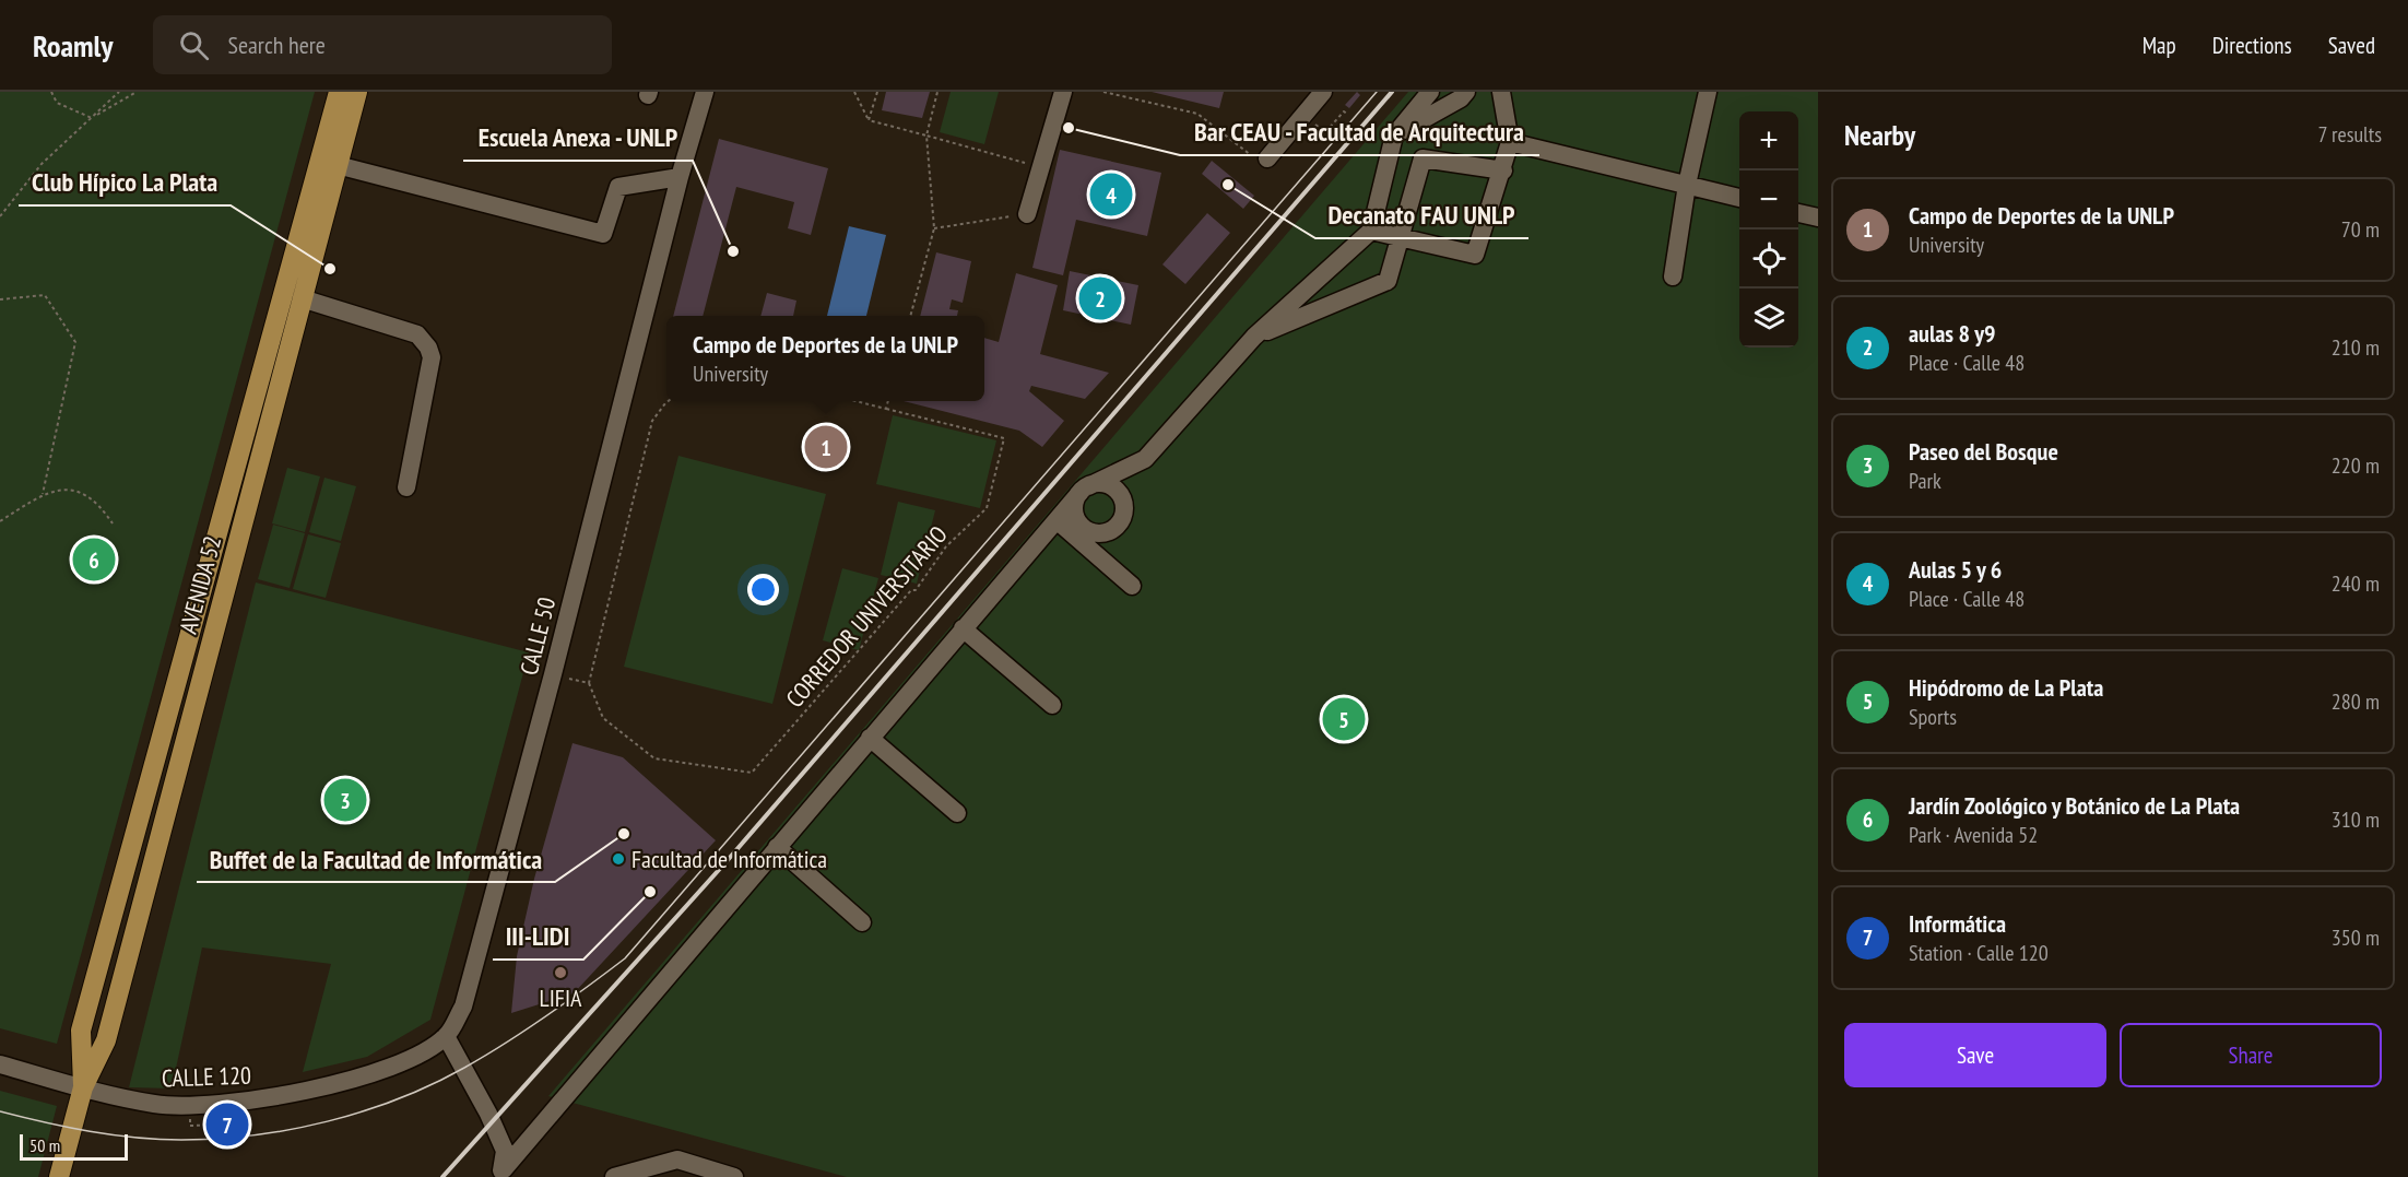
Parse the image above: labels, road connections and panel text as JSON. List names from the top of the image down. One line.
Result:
{"streets":{"main road":["AVENIDA 52"],"street":["CALLE 50","CALLE 120"],"path":["CORREDOR UNIVERSITARIO"]},"crossings":[["AVENIDA 52","CALLE 120"],["CALLE 50","CALLE 120"]],"places":["Bar CEAU - Facultad de Arquitectura","Decanato FAU UNLP","Escuela Anexa - UNLP","Club Hípico La Plata","Buffet de la Facultad de Informática","Facultad de Informática","III-LIDI","LIFIA"],"scale_bar":"50 m","page":{"header":"Roamly","search":"Search here","nav":["Map","Directions","Saved"],"heading":["Nearby","7 results"],"map_buttons":["+","−"],"pins":["4","2","1","6","5","3","7"],"list":[{"mark":"1","name":"Campo de Deportes de la UNLP","note":"University","value":"70 m"},{"mark":"2","name":"aulas 8 y9","note":"Place · Calle 48","value":"210 m"},{"mark":"3","name":"Paseo del Bosque","note":"Park","value":"220 m"},{"mark":"4","name":"Aulas 5 y 6","note":"Place · Calle 48","value":"240 m"},{"mark":"5","name":"Hipódromo de La Plata","note":"Sports","value":"280 m"},{"mark":"6","name":"Jardín Zoológico y Botánico de La Plata","note":"Park · Avenida 52","value":"310 m"},{"mark":"7","name":"Informática","note":"Station · Calle 120","value":"350 m"}],"popup":["Campo de Deportes de la UNLP","University"],"buttons":["Save","Share"],"scale":"50 m"}}
